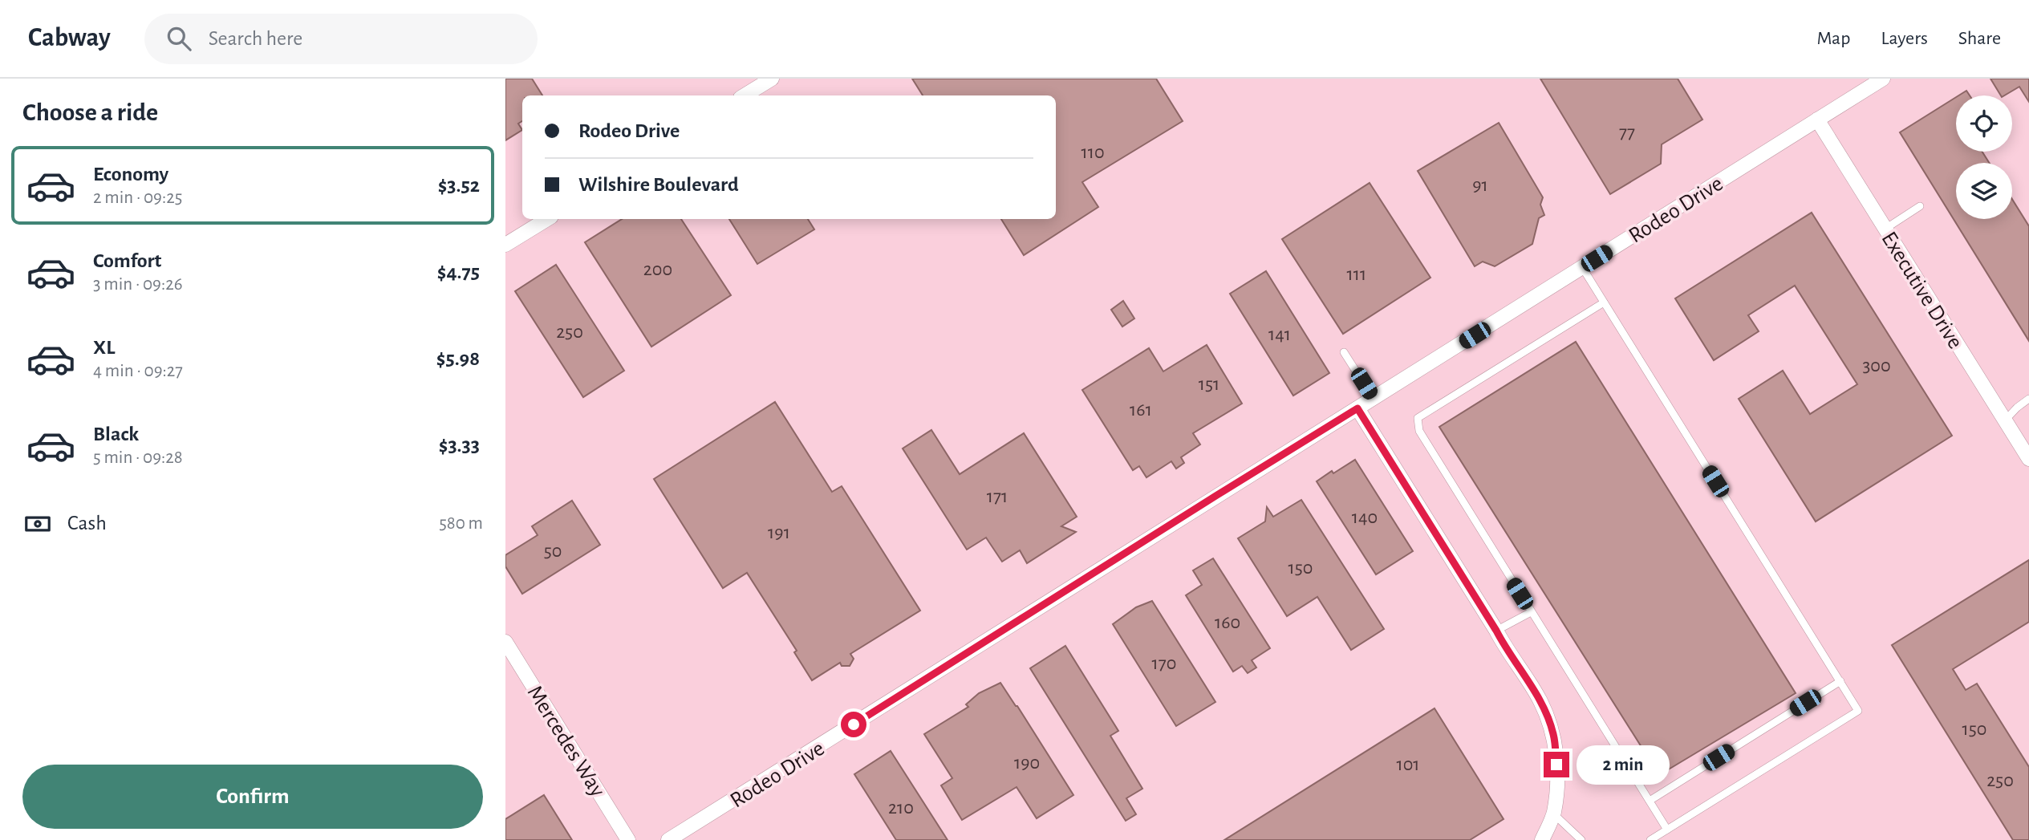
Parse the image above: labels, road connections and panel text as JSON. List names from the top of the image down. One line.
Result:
{"streets":{"street":["Rodeo Drive","Executive Drive","Mercedes Way"]},"crossings":[["Rodeo Drive","Executive Drive"]],"house_numbers":["77","110","91","200","111","250","141","300","151","161","171","140","191","50","150","160","170","150","190","101","250","210"],"page":{"header":"Cabway","search":"Search here","nav":["Map","Layers","Share"],"heading":"Choose a ride","banner":["Rodeo Drive","Wilshire Boulevard"],"list":[{"name":"Economy","note":"2 min · 09:25","value":"$3.52"},{"name":"Comfort","note":"3 min · 09:26","value":"$4.75"},{"name":"XL","note":"4 min · 09:27","value":"$5.98"},{"name":"Black","note":"5 min · 09:28","value":"$3.33"}],"pay":["Cash","580 m"],"bubble":"2 min","buttons":"Confirm"}}
